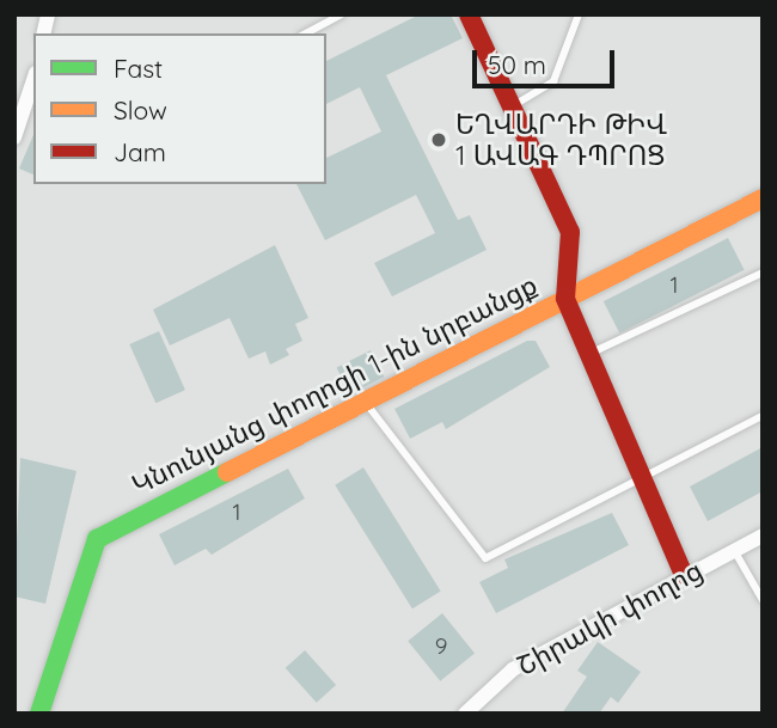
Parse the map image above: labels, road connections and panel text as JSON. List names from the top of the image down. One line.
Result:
{"streets":{"street":["Կնունյանց փողոցի 1-ին նրբանցք","Շիրակի փողոց"]},"places":["ԵՂՎԱՐԴԻ ԹԻՎ 1 ԱՎԱԳ ԴՊՐՈՑ"],"house_numbers":["1","1","9"],"legend":["Fast","Slow","Jam"],"scale_bar":"50 m"}
